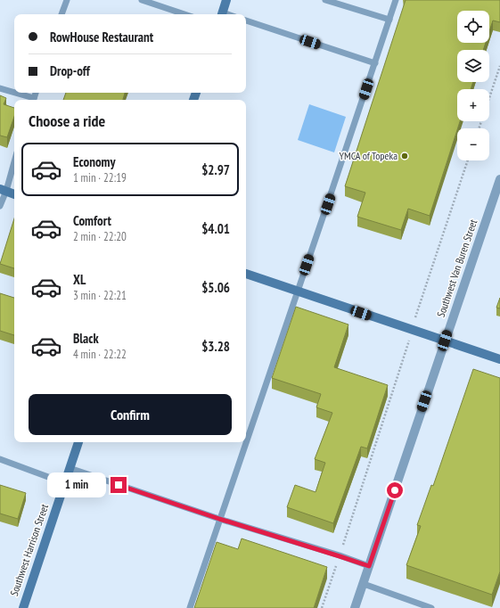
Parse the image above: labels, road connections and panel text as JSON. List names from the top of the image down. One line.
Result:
{"streets":{"street":["Southwest Van Buren Street","Southwest Harrison Street"]},"places":["YMCA of Topeka"],"page":{"map_buttons":["+","−"],"banner":["RowHouse Restaurant","Drop-off"],"heading":"Choose a ride","list":[{"name":"Economy","note":"1 min · 22:19","value":"$2.97"},{"name":"Comfort","note":"2 min · 22:20","value":"$4.01"},{"name":"XL","note":"3 min · 22:21","value":"$5.06"},{"name":"Black","note":"4 min · 22:22","value":"$3.28"}],"buttons":"Confirm","bubble":"1 min"}}
